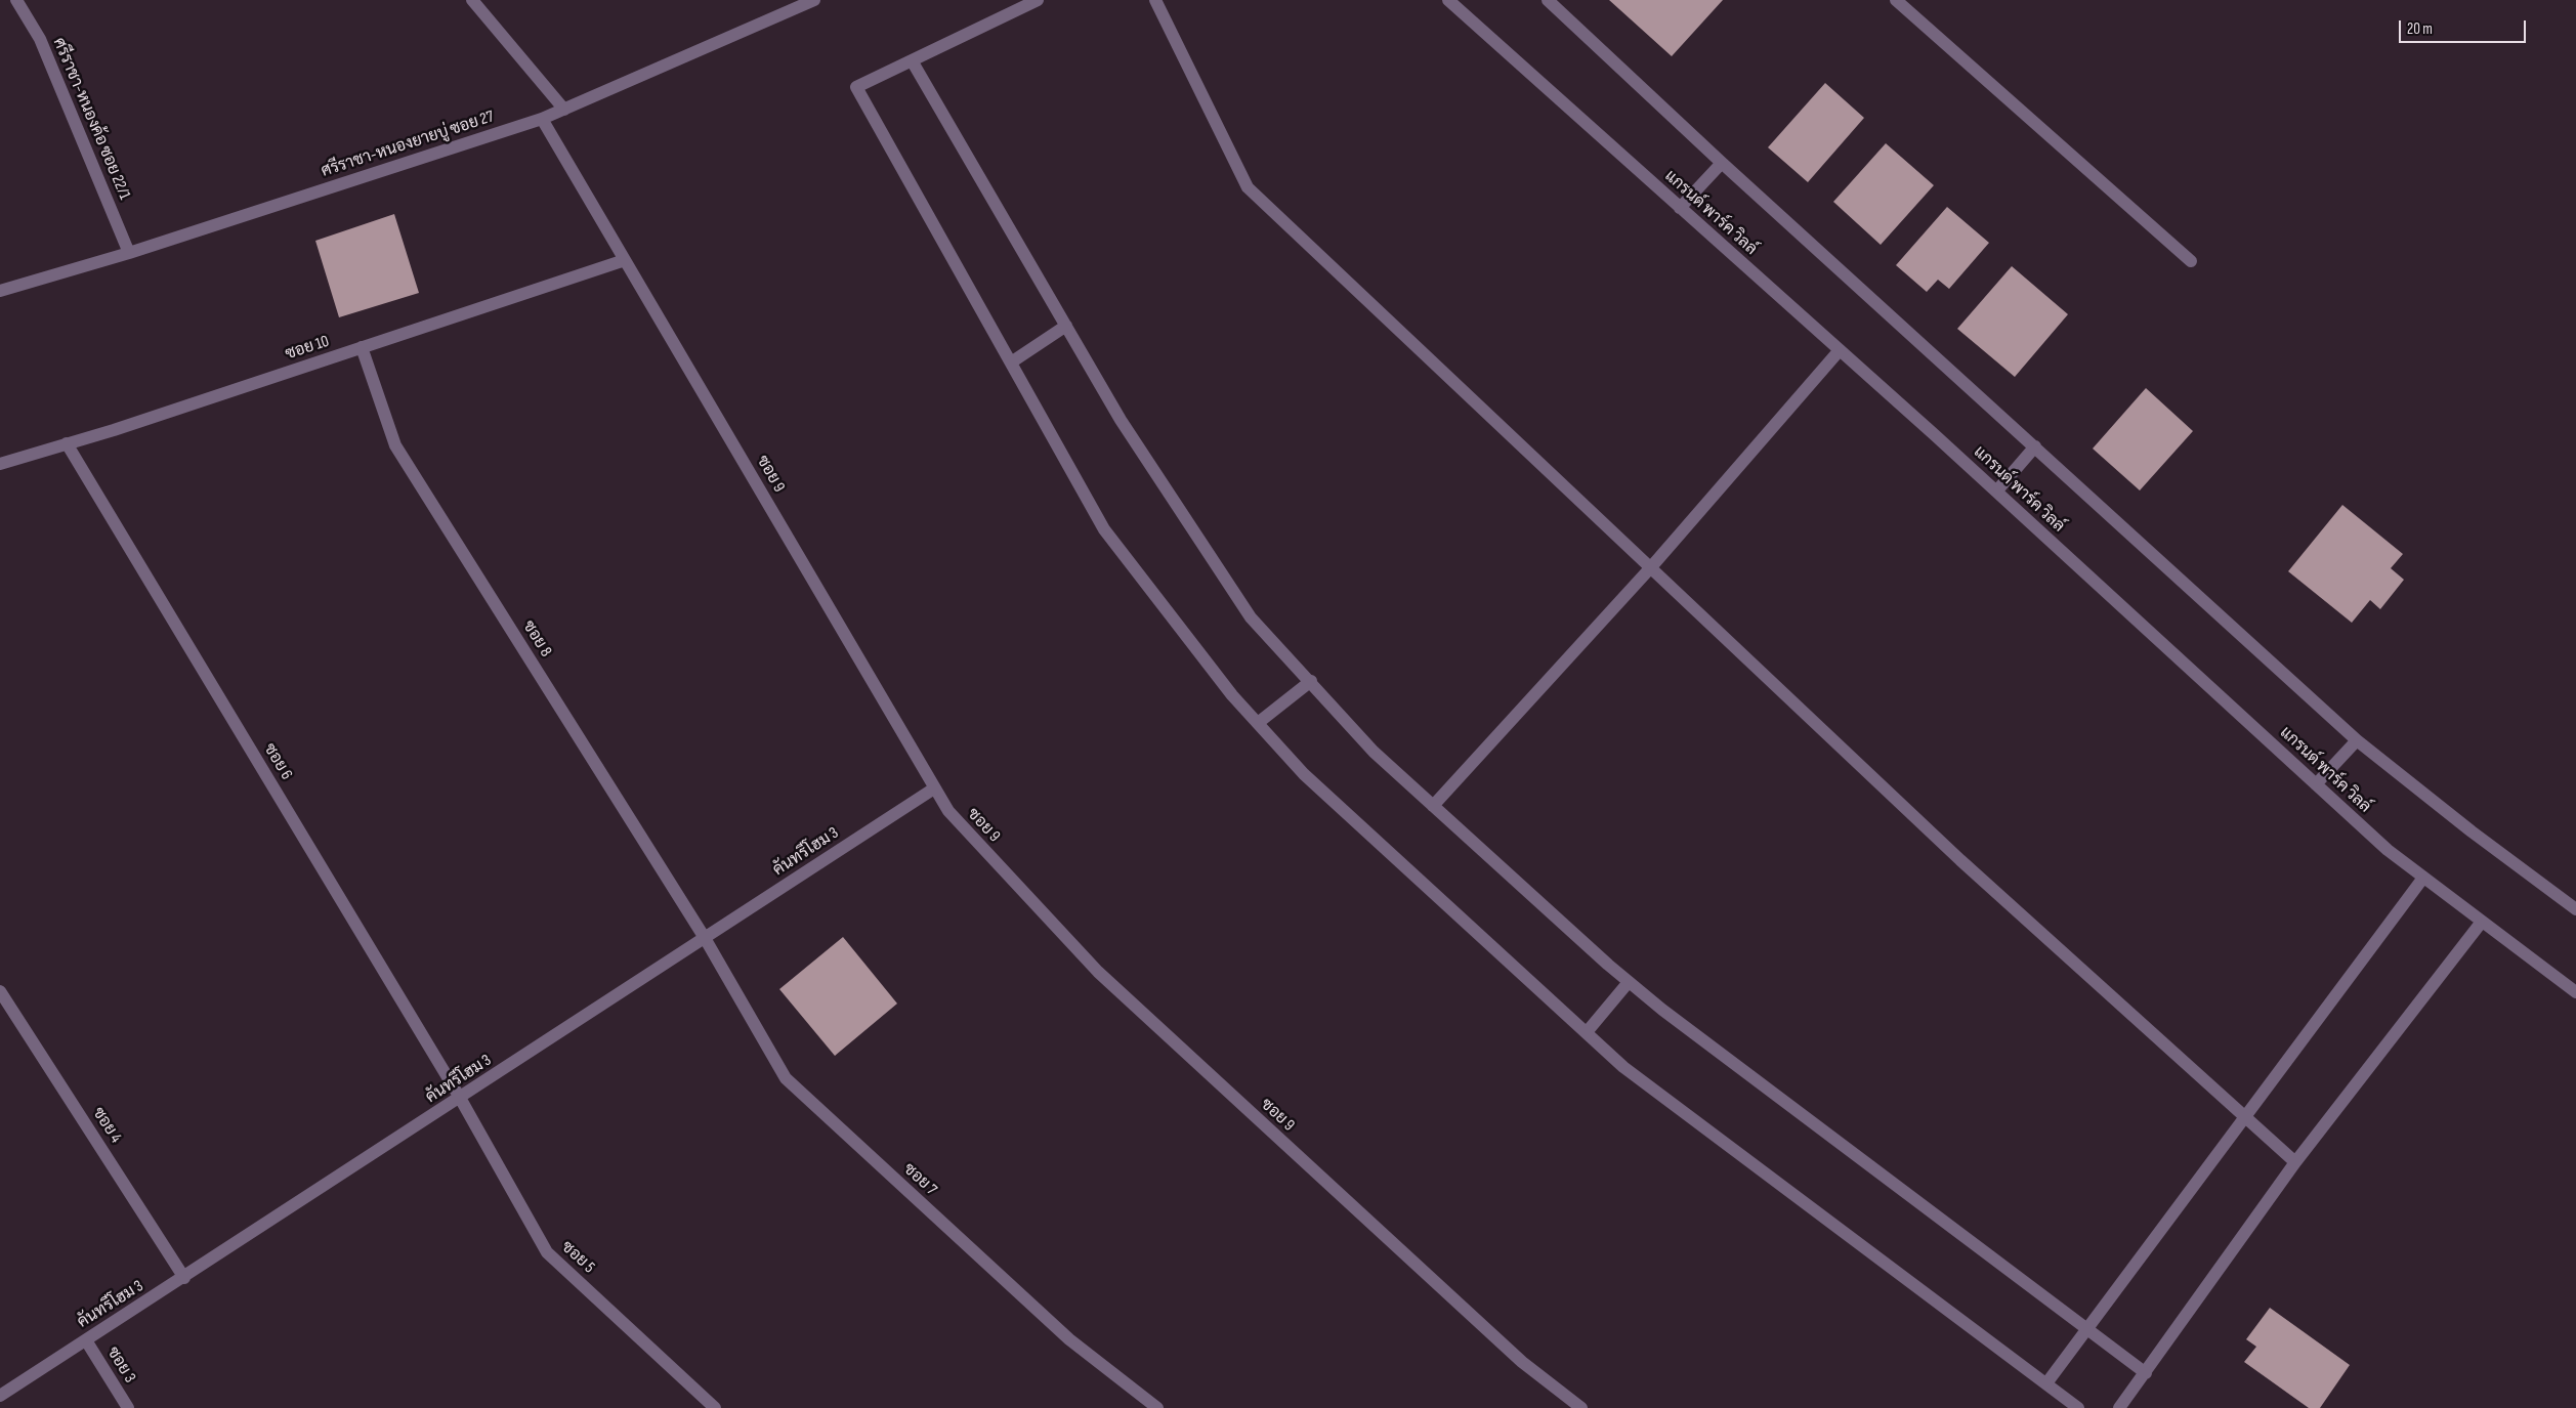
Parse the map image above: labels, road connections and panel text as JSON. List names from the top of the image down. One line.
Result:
{"streets":{"street":["ศรีราชา-หนองค้อ ซอย 22/1","ศรีราชา-หนองยายบู่ ซอย 27","แกรนด์ พาร์ค วิลล์","ซอย 10","ซอย 9","ซอย 8","ซอย 6","คันทรีโฮม 3","ซอย 4","ซอย 7","ซอย 5","ซอย 3"]},"crossings":[["ศรีราชา-หนองค้อ ซอย 22/1","ศรีราชา-หนองยายบู่ ซอย 27"],["ศรีราชา-หนองยายบู่ ซอย 27","ซอย 9"],["ซอย 10","ซอย 9"],["ซอย 10","ซอย 8"],["ซอย 10","ซอย 6"],["ซอย 9","คันทรีโฮม 3"],["ซอย 8","คันทรีโฮม 3"],["ซอย 8","ซอย 7"],["ซอย 6","คันทรีโฮม 3"],["ซอย 6","ซอย 5"],["คันทรีโฮม 3","ซอย 4"],["คันทรีโฮม 3","ซอย 7"],["คันทรีโฮม 3","ซอย 5"],["คันทรีโฮม 3","ซอย 3"]],"scale_bar":"20 m"}
